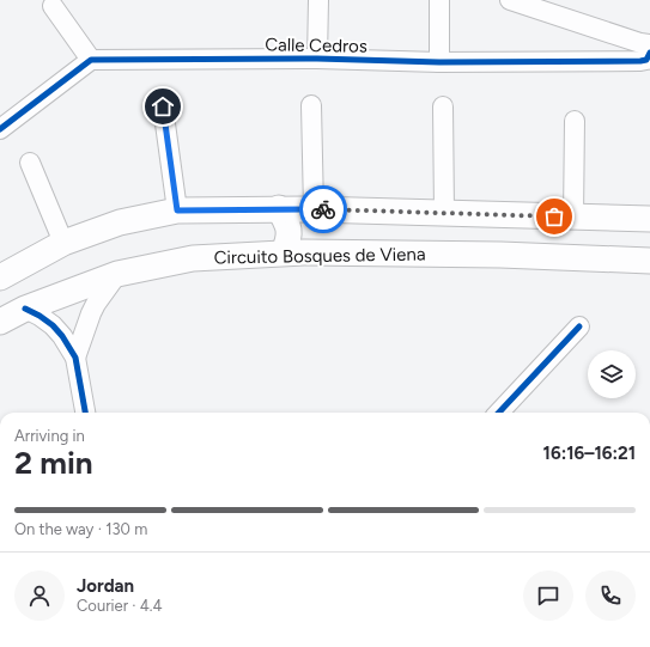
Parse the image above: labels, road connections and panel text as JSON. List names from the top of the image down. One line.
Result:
{"streets":{"main road":["Circuito Bosques de Viena"],"street":["Calle Cedros"]},"page":{"heading":["2 min","Arriving in","16:16–16:21"],"panel":["Jordan","Courier · 4.4"],"bar":"On the way · 130 m"}}
